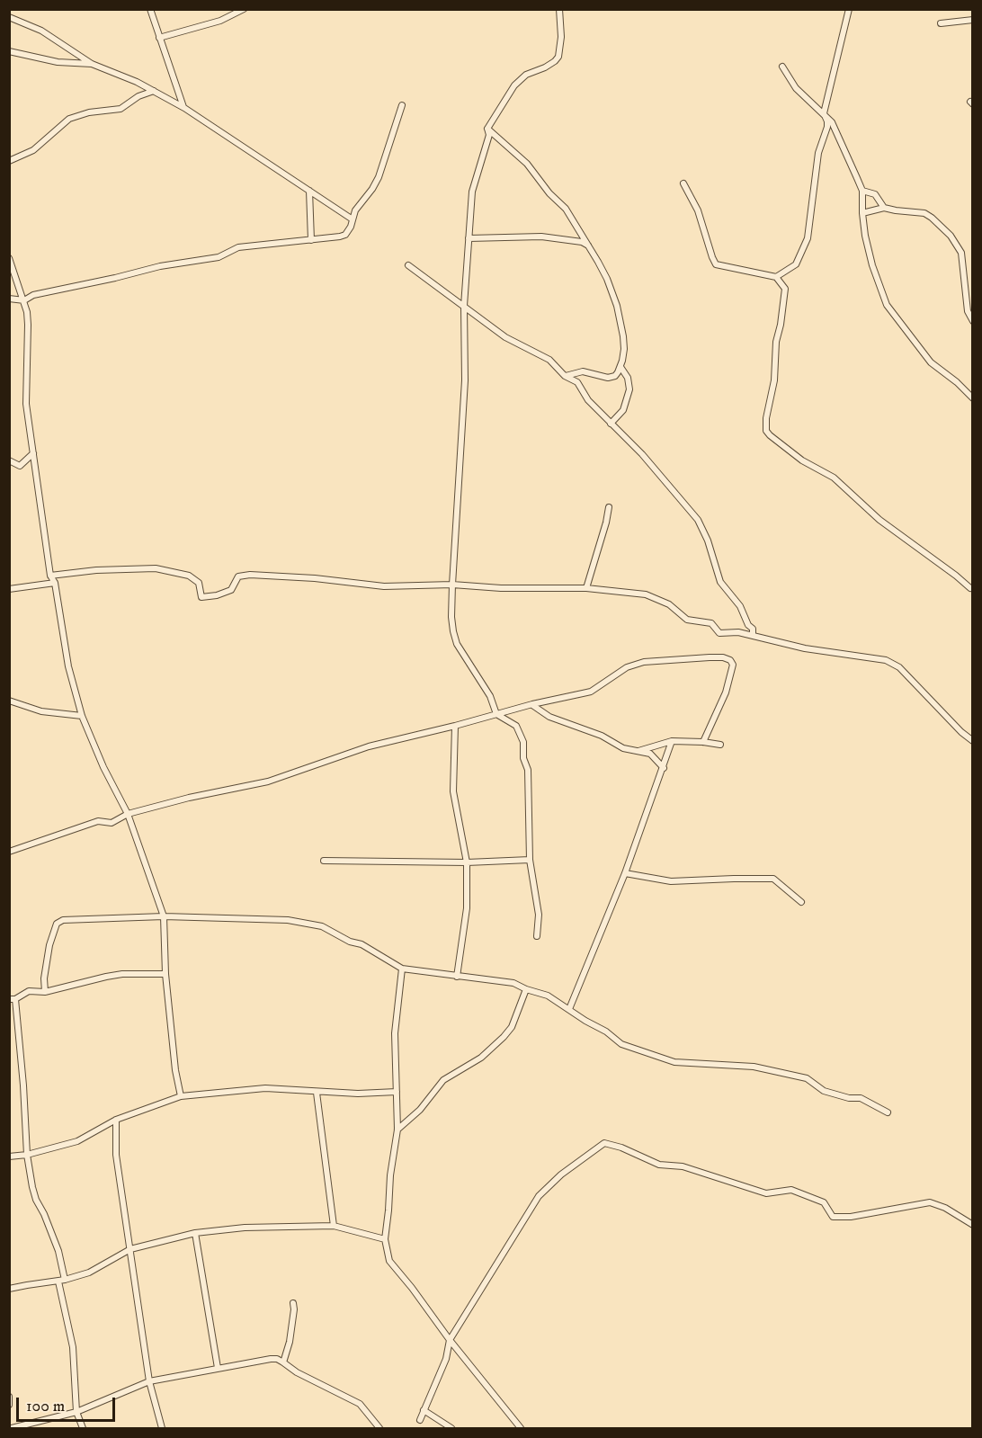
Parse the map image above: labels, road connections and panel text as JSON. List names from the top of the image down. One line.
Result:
{"scale_bar":"100 m"}
